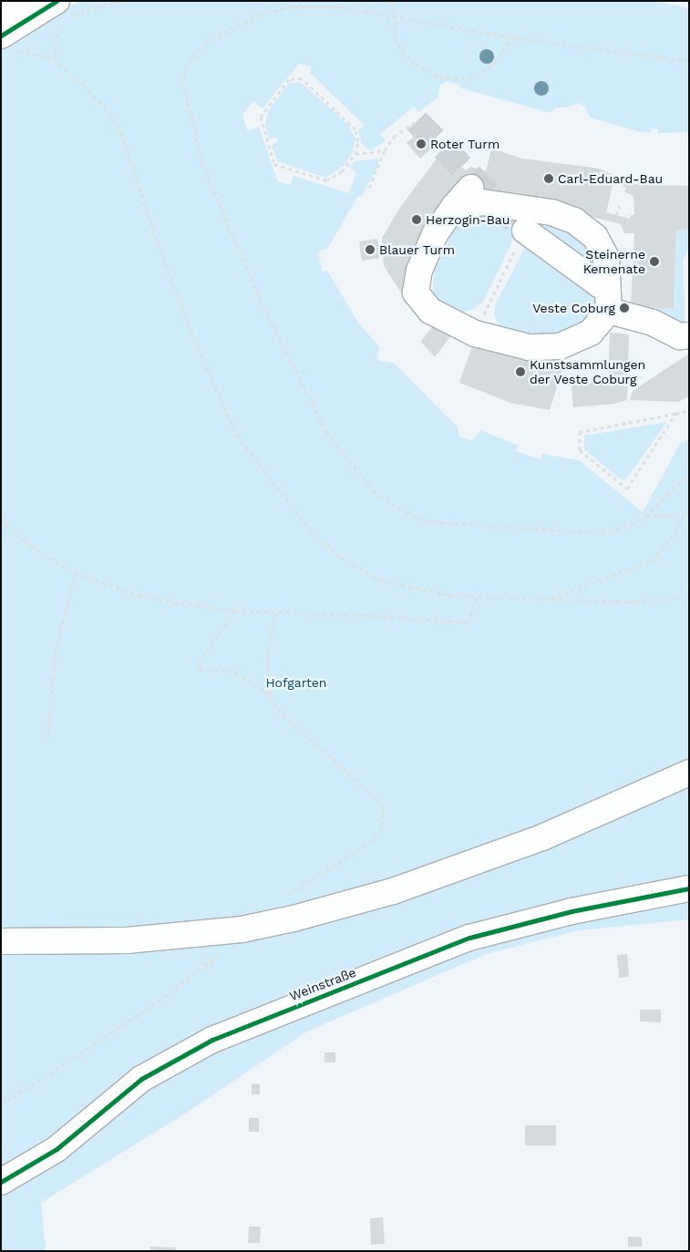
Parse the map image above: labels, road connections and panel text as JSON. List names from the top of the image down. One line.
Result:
{"streets":{"street":["Weinstraße"]},"parks":["Hofgarten"],"places":["Roter Turm","Carl-Eduard-Bau","Herzogin-Bau","Blauer Turm","Steinerne Kemenate","Veste Coburg","Kunstsammlungen der Veste Coburg"]}
